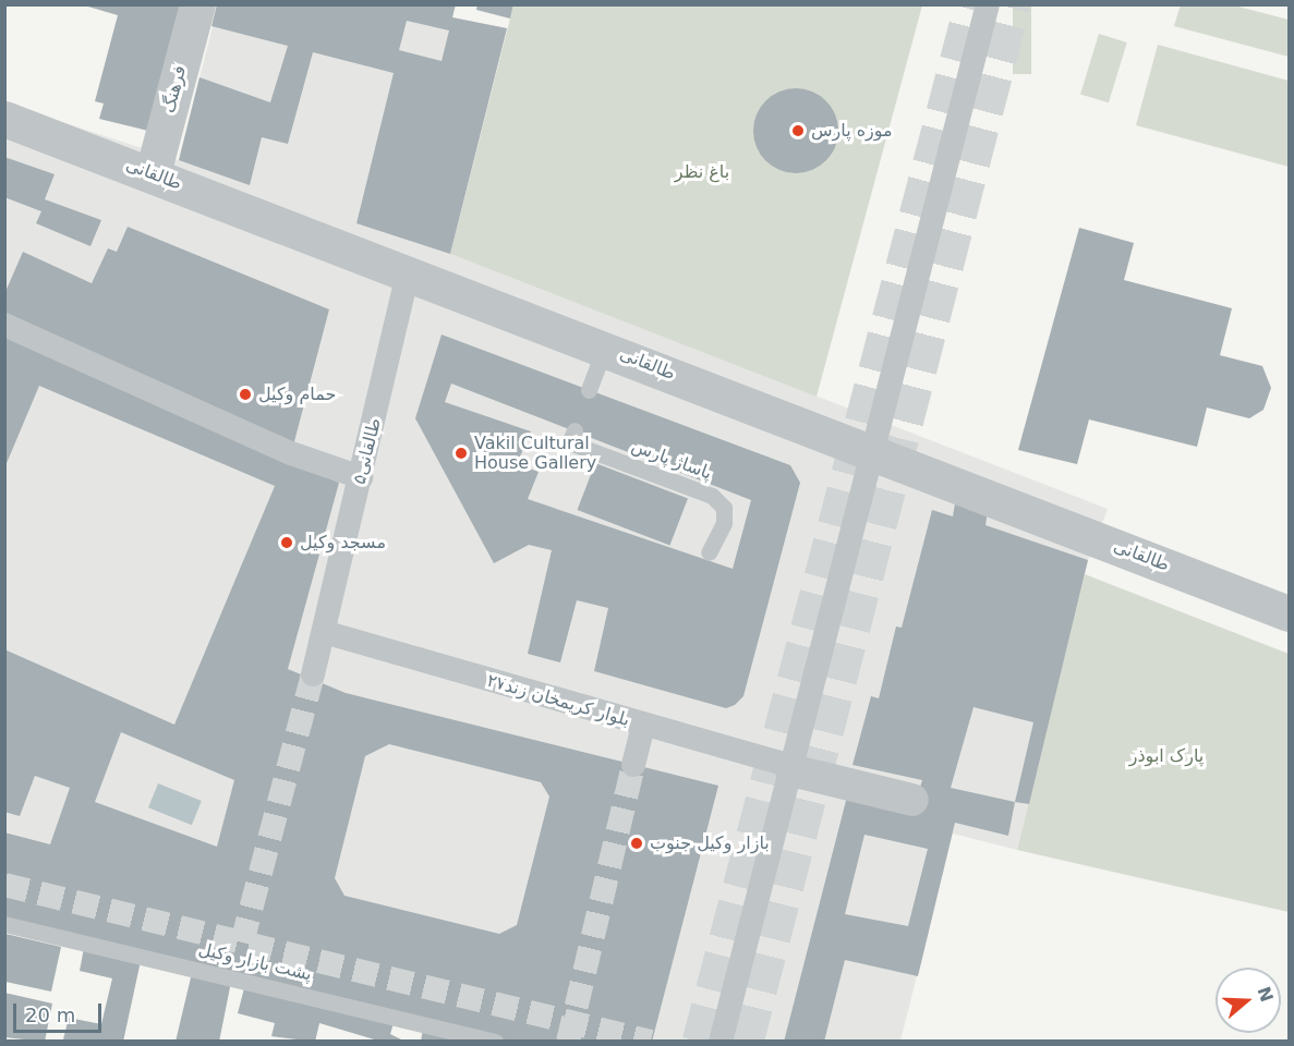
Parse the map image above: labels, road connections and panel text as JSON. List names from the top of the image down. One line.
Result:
{"streets":{"street":["فرهنگ","طالقانی","طالقانی۵","بلوار کریمخان زند۲۷"],"lane":["پاساژ پارس","پشت بازار وکیل"]},"crossings":[["فرهنگ","طالقانی"],["طالقانی","طالقانی۵"],["طالقانی۵","بلوار کریمخان زند۲۷"]],"parks":["باغ نظر","پارک ابوذر"],"places":["موزه پارس","حمام وکیل","Vakil Cultural House Gallery","مسجد وکیل","بازار وکیل جنوب"],"scale_bar":"20 m","north":"right"}
